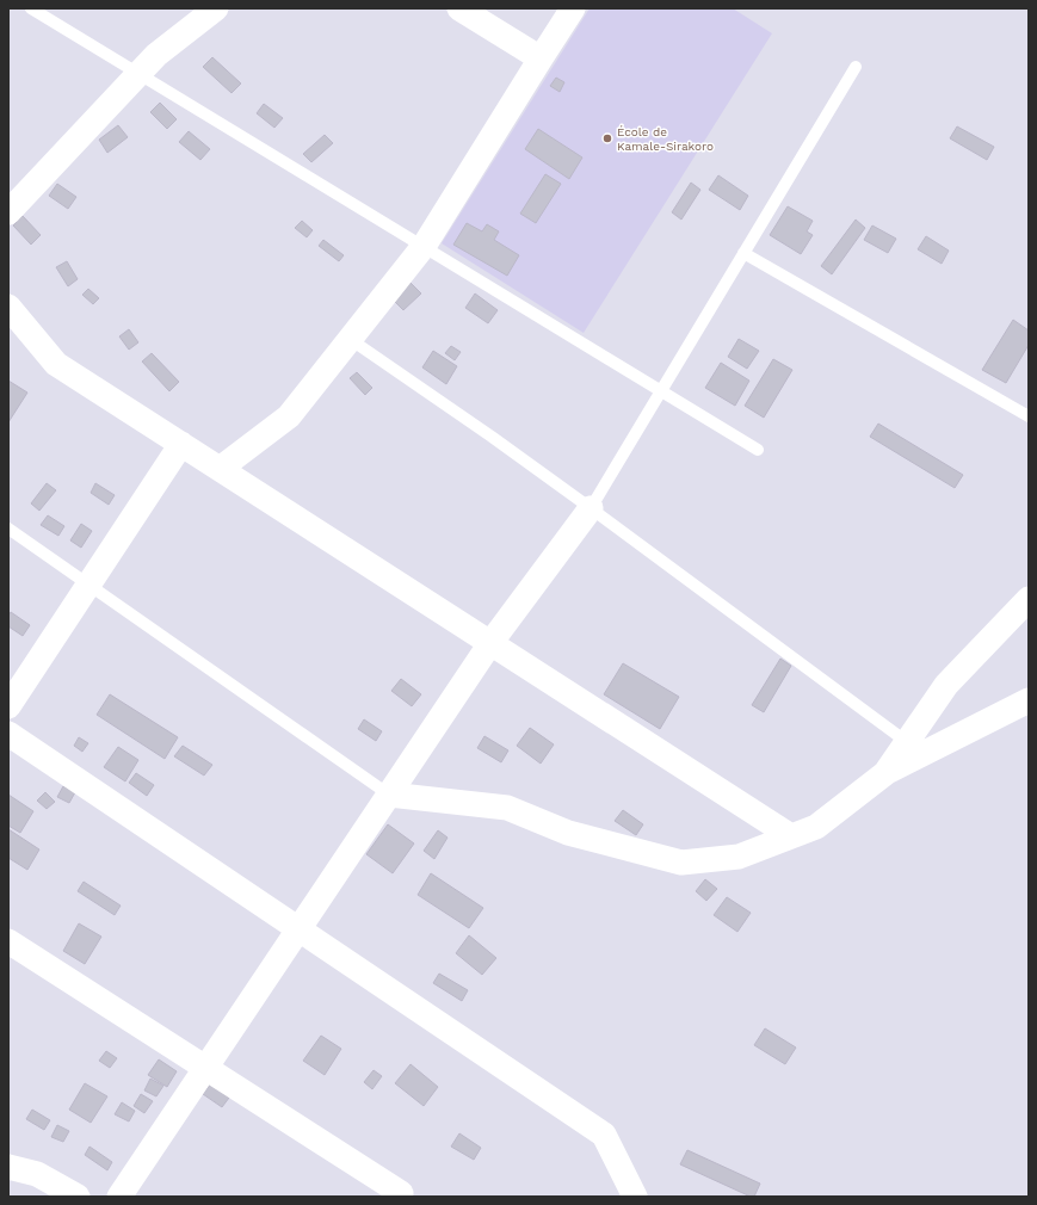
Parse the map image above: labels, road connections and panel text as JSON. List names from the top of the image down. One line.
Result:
{"places":["École de Kamale-Sirakoro"]}
